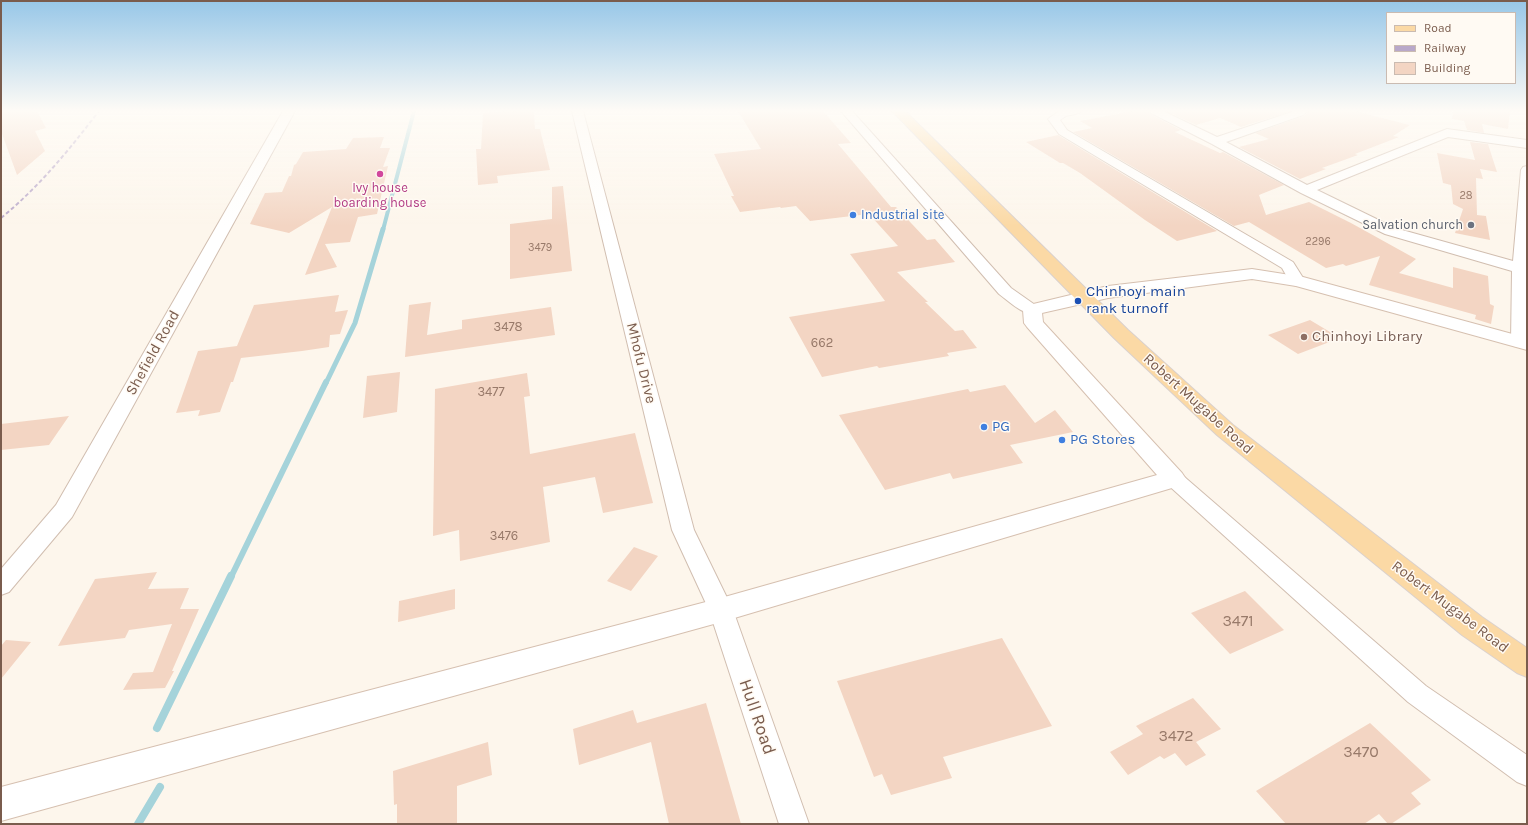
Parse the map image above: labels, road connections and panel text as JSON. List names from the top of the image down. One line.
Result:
{"streets":{"main road":["Robert Mugabe Road"],"street":["Shefield Road","Mhofu Drive","Hull Road"]},"crossings":[["Mhofu Drive","Hull Road"]],"places":["Ivy house boarding house","Industrial site","Salvation church","Chinhoyi main rank turnoff","Chinhoyi Library","PG","PG Stores"],"house_numbers":["28","2296","3479","3478","662","3477","3476","3471","3472","3470"],"legend":["Road","Railway","Building"]}
